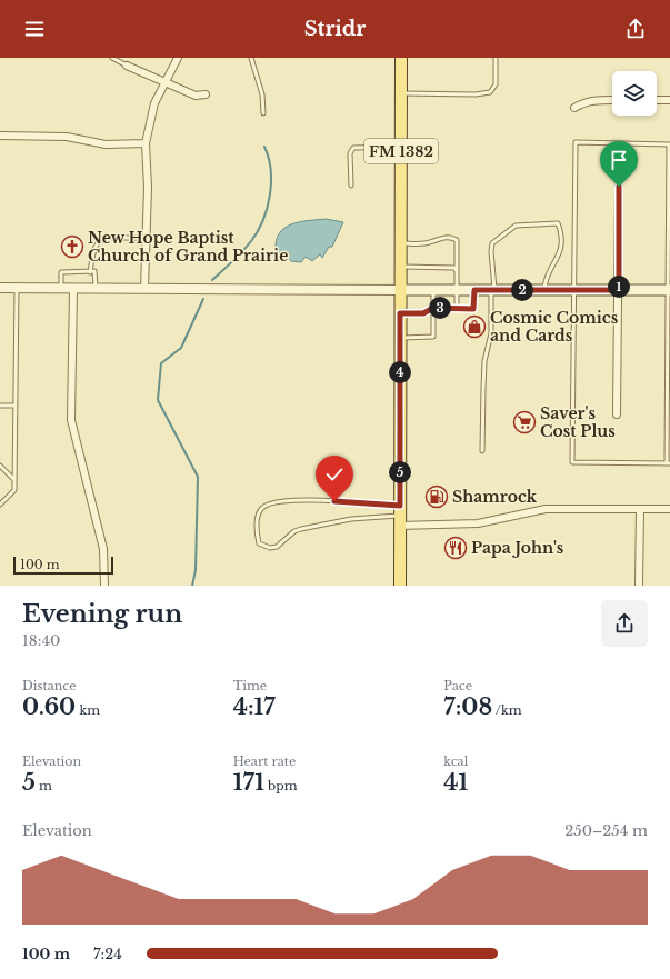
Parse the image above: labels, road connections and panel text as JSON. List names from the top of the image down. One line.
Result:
{"streets":{"main road":["FM 1382"]},"places":{"church":["New Hope Baptist Church of Grand Prairie"],"shop":["Cosmic Comics and Cards"],"supermarket":["Saver's Cost Plus"],"fuel station":["Shamrock"],"restaurant":["Papa John's"]},"scale_bar":"100 m","page":{"header":"Stridr","pins":["1","2","3","4","5"],"scale":"100 m","heading":["Evening run","18:40"],"stats":[["Distance","0.60 km"],["Time","4:17"],["Pace","7:08 /km"],["Elevation","5 m"],["Heart rate","171 bpm"],["kcal","41"]],"chart":["Elevation","250–254 m"],"list":[{"name":"100 m","note":"7:24"}]}}
